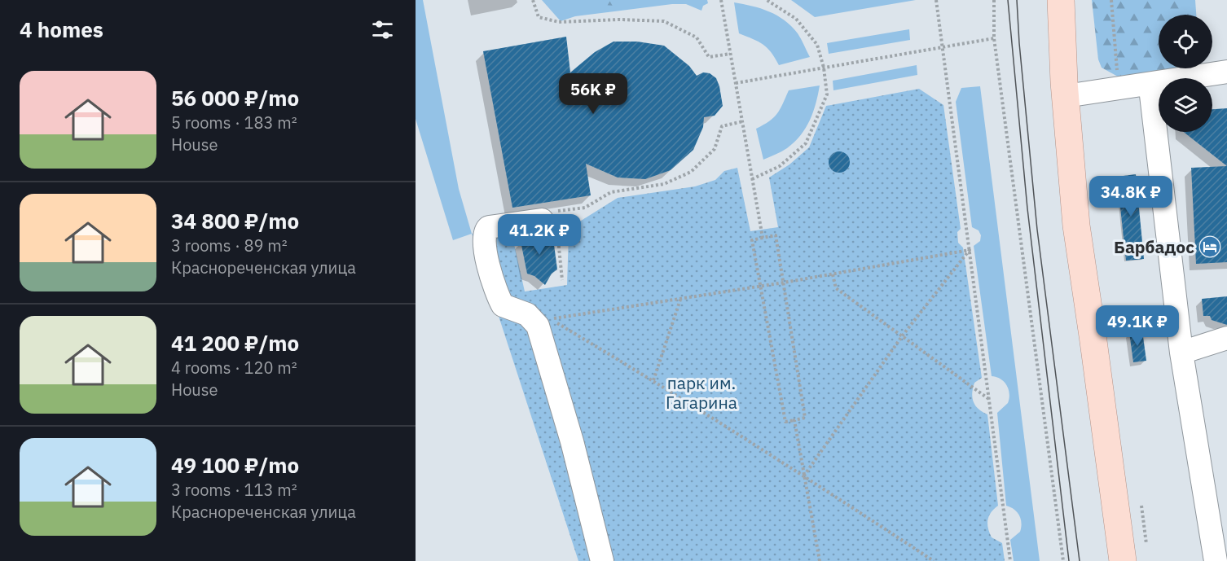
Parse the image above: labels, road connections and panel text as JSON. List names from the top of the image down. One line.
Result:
{"parks":["парк им. Гагарина"],"places":{"hotel":["Барбадос"]},"page":{"heading":"4 homes","list":[{"name":"56 000 ₽/mo","note":"5 rooms · 183 m² · House"},{"name":"34 800 ₽/mo","note":"3 rooms · 89 m² · Краснореченская улица"},{"name":"41 200 ₽/mo","note":"4 rooms · 120 m² · House"},{"name":"49 100 ₽/mo","note":"3 rooms · 113 m² · Краснореченская улица"}],"price":["56K ₽","34.8K ₽","41.2K ₽","49.1K ₽"]}}
